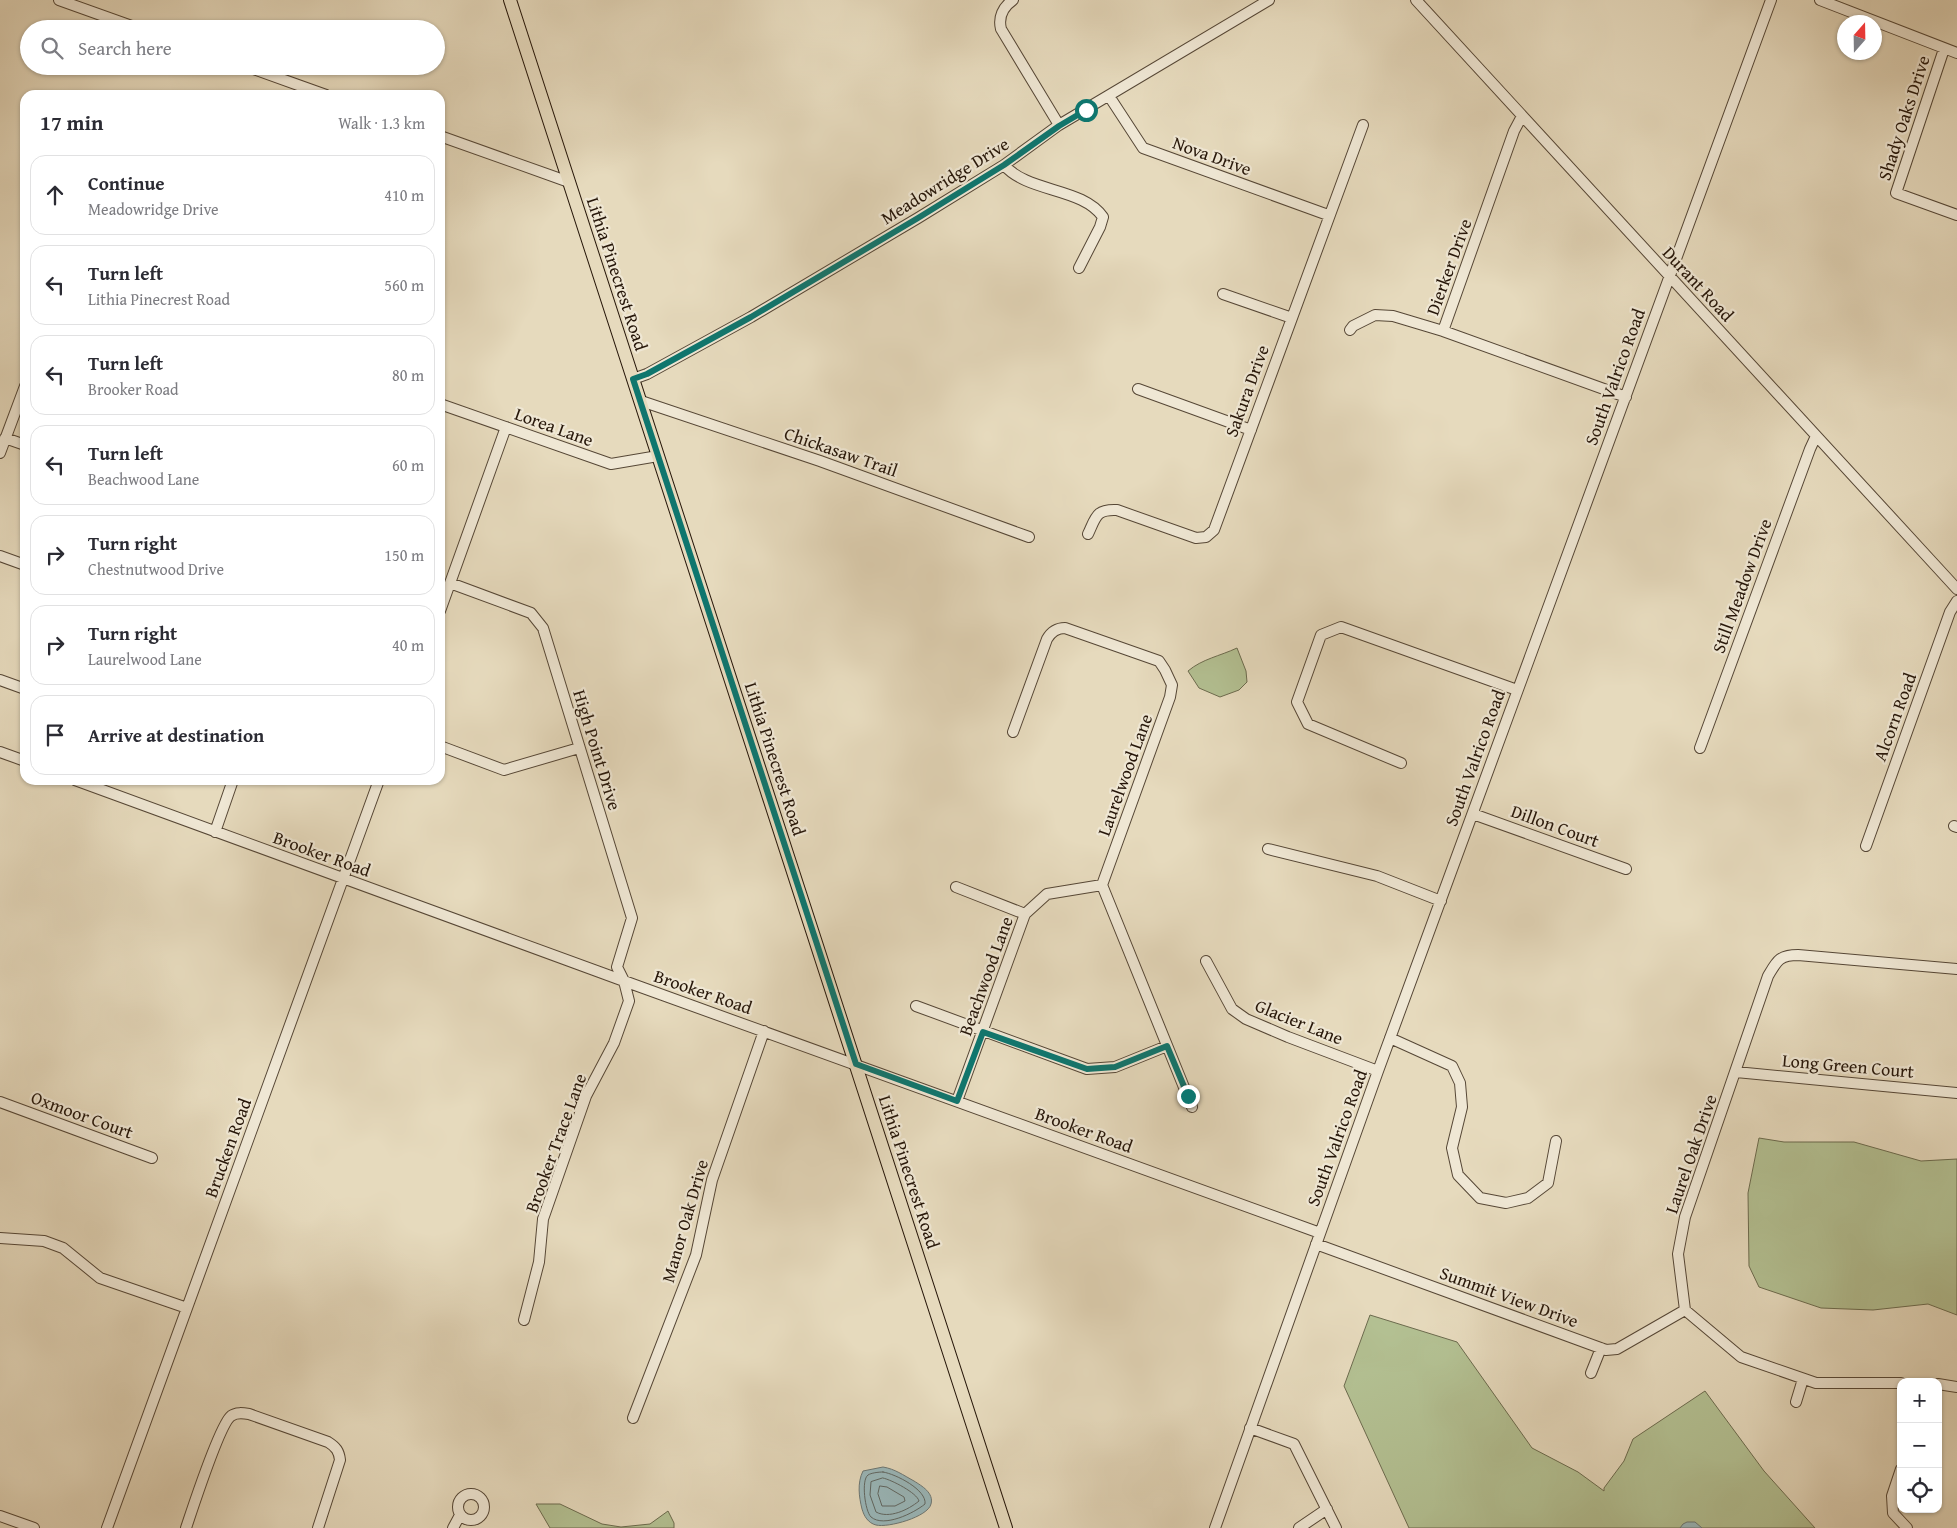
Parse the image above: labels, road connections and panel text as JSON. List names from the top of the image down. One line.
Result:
{"streets":{"main road":["Lithia Pinecrest Road"],"street":["Shady Oaks Drive","Nova Drive","Meadowridge Drive","Dierker Drive","Durant Road","South Valrico Road","Sakura Drive","Lorea Lane","Chickasaw Trail","Still Meadow Drive","Alcorn Road","High Point Drive","Laurelwood Lane","Dillon Court","Brooker Road","Beachwood Lane","Glacier Lane","Long Green Court","Oxmoor Court","Brooker Trace Lane","Brucken Road","Laurel Oak Drive","Manor Oak Drive","Summit View Drive"]},"crossings":[["Nova Drive","Meadowridge Drive"],["Nova Drive","Sakura Drive"],["Meadowridge Drive","Lithia Pinecrest Road"],["Dierker Drive","Durant Road"],["Dierker Drive","South Valrico Road"],["Lithia Pinecrest Road","Lorea Lane"],["Lithia Pinecrest Road","Chickasaw Trail"],["Lithia Pinecrest Road","Brooker Road"],["Durant Road","South Valrico Road"],["Durant Road","Still Meadow Drive"],["South Valrico Road","Dillon Court"],["South Valrico Road","Brooker Road"],["South Valrico Road","Glacier Lane"],["South Valrico Road","Summit View Drive"],["High Point Drive","Brooker Road"],["High Point Drive","Brooker Trace Lane"],["Laurelwood Lane","Beachwood Lane"],["Brooker Road","Beachwood Lane"],["Brooker Road","Brooker Trace Lane"],["Brooker Road","Brucken Road"],["Brooker Road","Manor Oak Drive"],["Long Green Court","Laurel Oak Drive"],["Laurel Oak Drive","Summit View Drive"]],"north":"top","page":{"search":"Search here","heading":["17 min","Walk · 1.3 km"],"list":[["Continue","Meadowridge Drive","410 m"],["Turn left","Lithia Pinecrest Road","560 m"],["Turn left","Brooker Road","80 m"],["Turn left","Beachwood Lane","60 m"],["Turn right","Chestnutwood Drive","150 m"],["Turn right","Laurelwood Lane","40 m"],"Arrive at destination"],"map_buttons":["+","−"]}}
